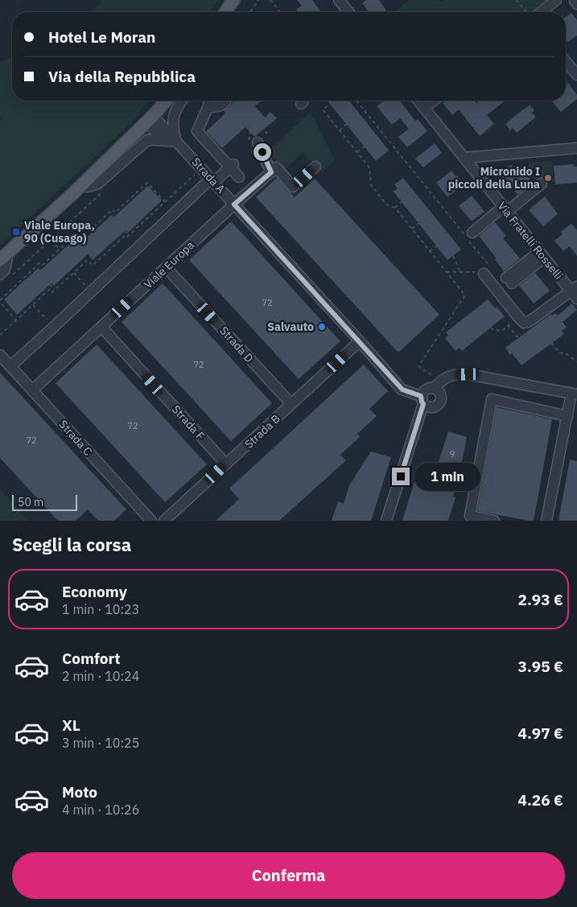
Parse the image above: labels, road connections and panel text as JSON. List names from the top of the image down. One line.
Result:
{"streets":{"street":["Strada A","Via Fratelli Rosselli","Viale Europa","Strada D","Strada F","Strada B","Strada C"]},"crossings":[["Strada A","Viale Europa"],["Strada A","Strada B"],["Viale Europa","Strada D"],["Viale Europa","Strada F"],["Viale Europa","Strada C"],["Strada D","Strada B"],["Strada F","Strada B"]],"places":{"other":["Micronido I piccoli della Luna","Salvauto"],"transit":["Viale Europa, 90 (Cusago)"]},"house_numbers":["72","72","72","72","9"],"scale_bar":"50 m","page":{"banner":["Hotel Le Moran","Via della Repubblica"],"bubble":"1 min","scale":"50 m","heading":"Scegli la corsa","list":[{"name":"Economy","note":"1 min · 10:23","value":"2.93 €"},{"name":"Comfort","note":"2 min · 10:24","value":"3.95 €"},{"name":"XL","note":"3 min · 10:25","value":"4.97 €"},{"name":"Moto","note":"4 min · 10:26","value":"4.26 €"}],"buttons":"Conferma"}}
